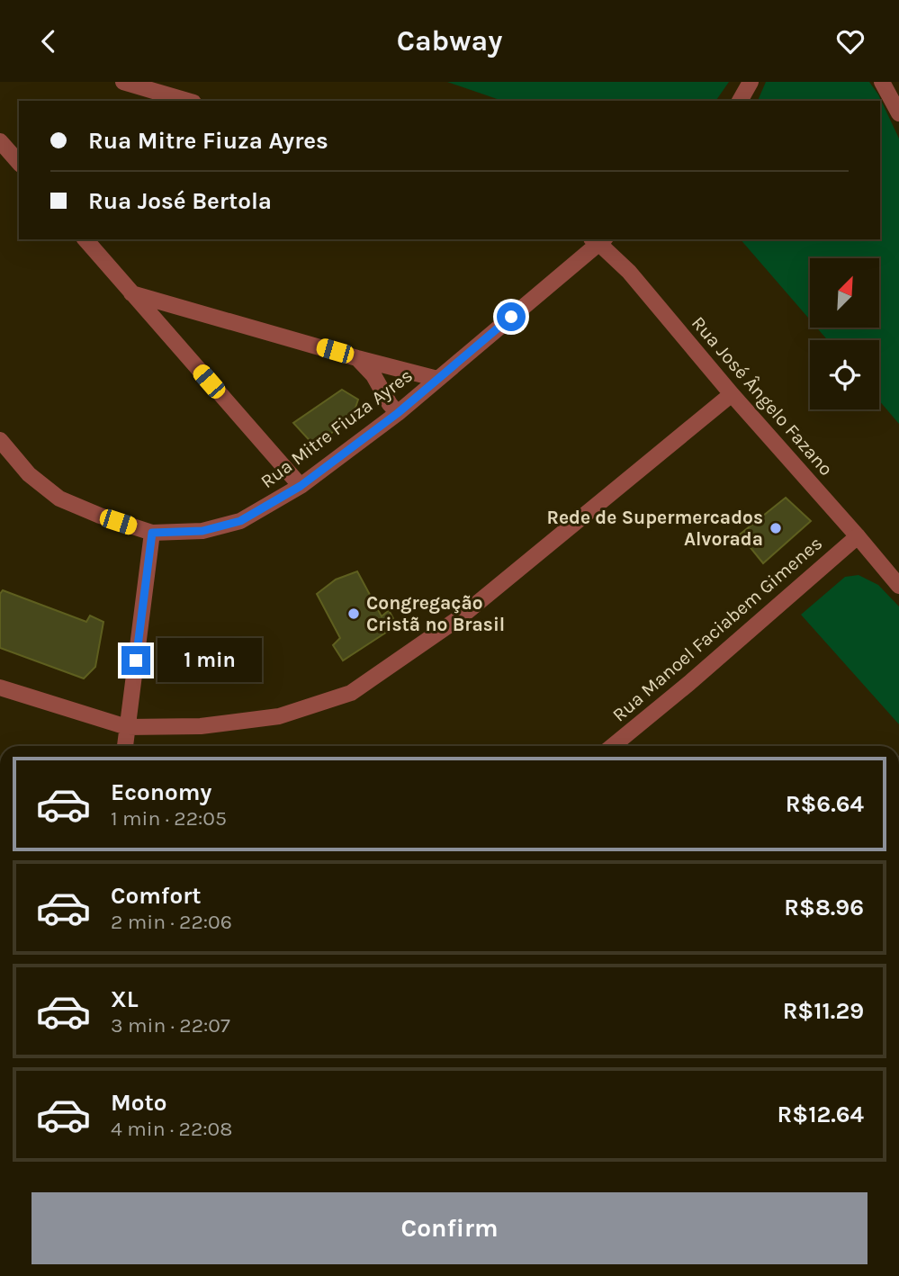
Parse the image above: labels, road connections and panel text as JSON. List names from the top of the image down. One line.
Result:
{"streets":{"street":["Rua José Ângelo Fazano","Rua Mitre Fiuza Ayres","Rua Manoel Faciabem Gimenes"]},"crossings":[["Rua José Ângelo Fazano","Rua Mitre Fiuza Ayres"],["Rua José Ângelo Fazano","Rua Manoel Faciabem Gimenes"]],"places":["Rede de Supermercados Alvorada","Congregação Cristã no Brasil"],"north":"top right","page":{"header":"Cabway","banner":["Rua Mitre Fiuza Ayres","Rua José Bertola"],"bubble":"1 min","list":[{"name":"Economy","note":"1 min · 22:05","value":"R$6.64"},{"name":"Comfort","note":"2 min · 22:06","value":"R$8.96"},{"name":"XL","note":"3 min · 22:07","value":"R$11.29"},{"name":"Moto","note":"4 min · 22:08","value":"R$12.64"}],"buttons":"Confirm"}}
